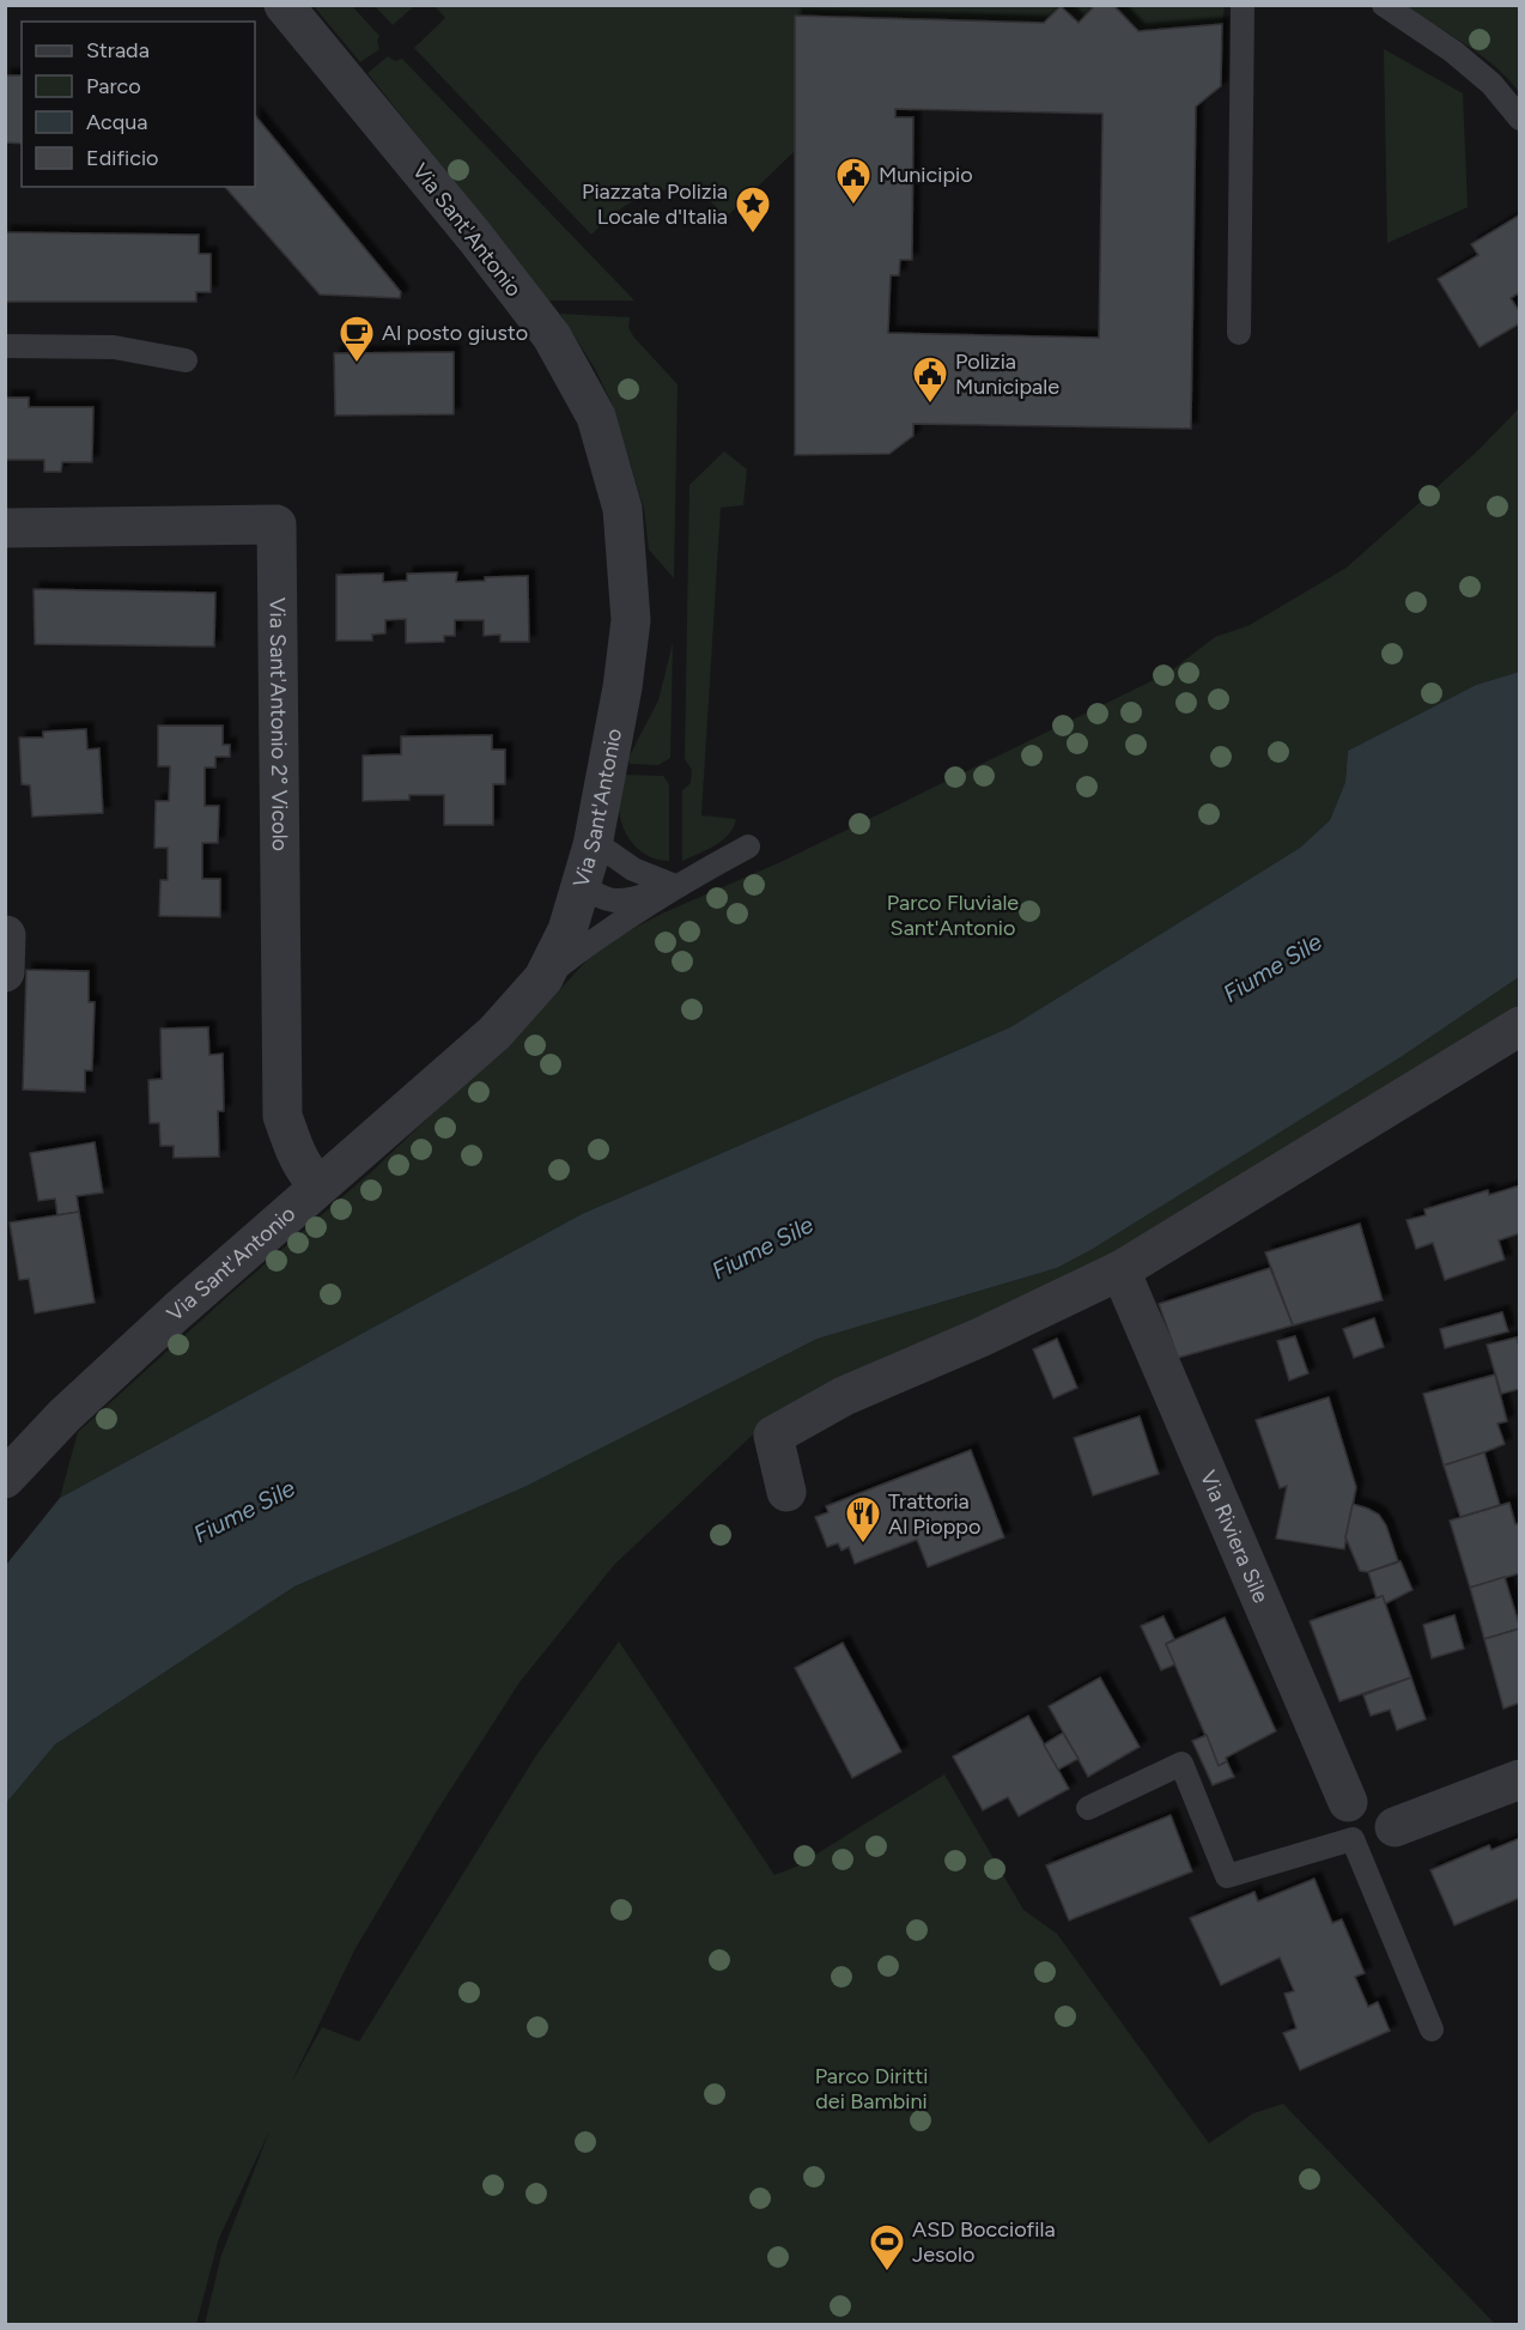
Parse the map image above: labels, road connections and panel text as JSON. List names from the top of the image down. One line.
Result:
{"streets":{"street":["Via Sant'Antonio","Via Sant'Antonio 2° Vicolo","Via Riviera Sile"]},"crossings":[["Via Sant'Antonio","Via Sant'Antonio 2° Vicolo"]],"water":["Fiume Sile"],"parks":["Parco Fluviale Sant'Antonio","Parco Diritti dei Bambini"],"places":{"public building":["Municipio","Polizia Municipale"],"place":["Piazzata Polizia Locale d'Italia"],"cafe":["Al posto giusto"],"restaurant":["Trattoria Al Pioppo"],"sports":["ASD Bocciofila Jesolo"]},"legend":["Strada","Parco","Acqua","Edificio"]}
